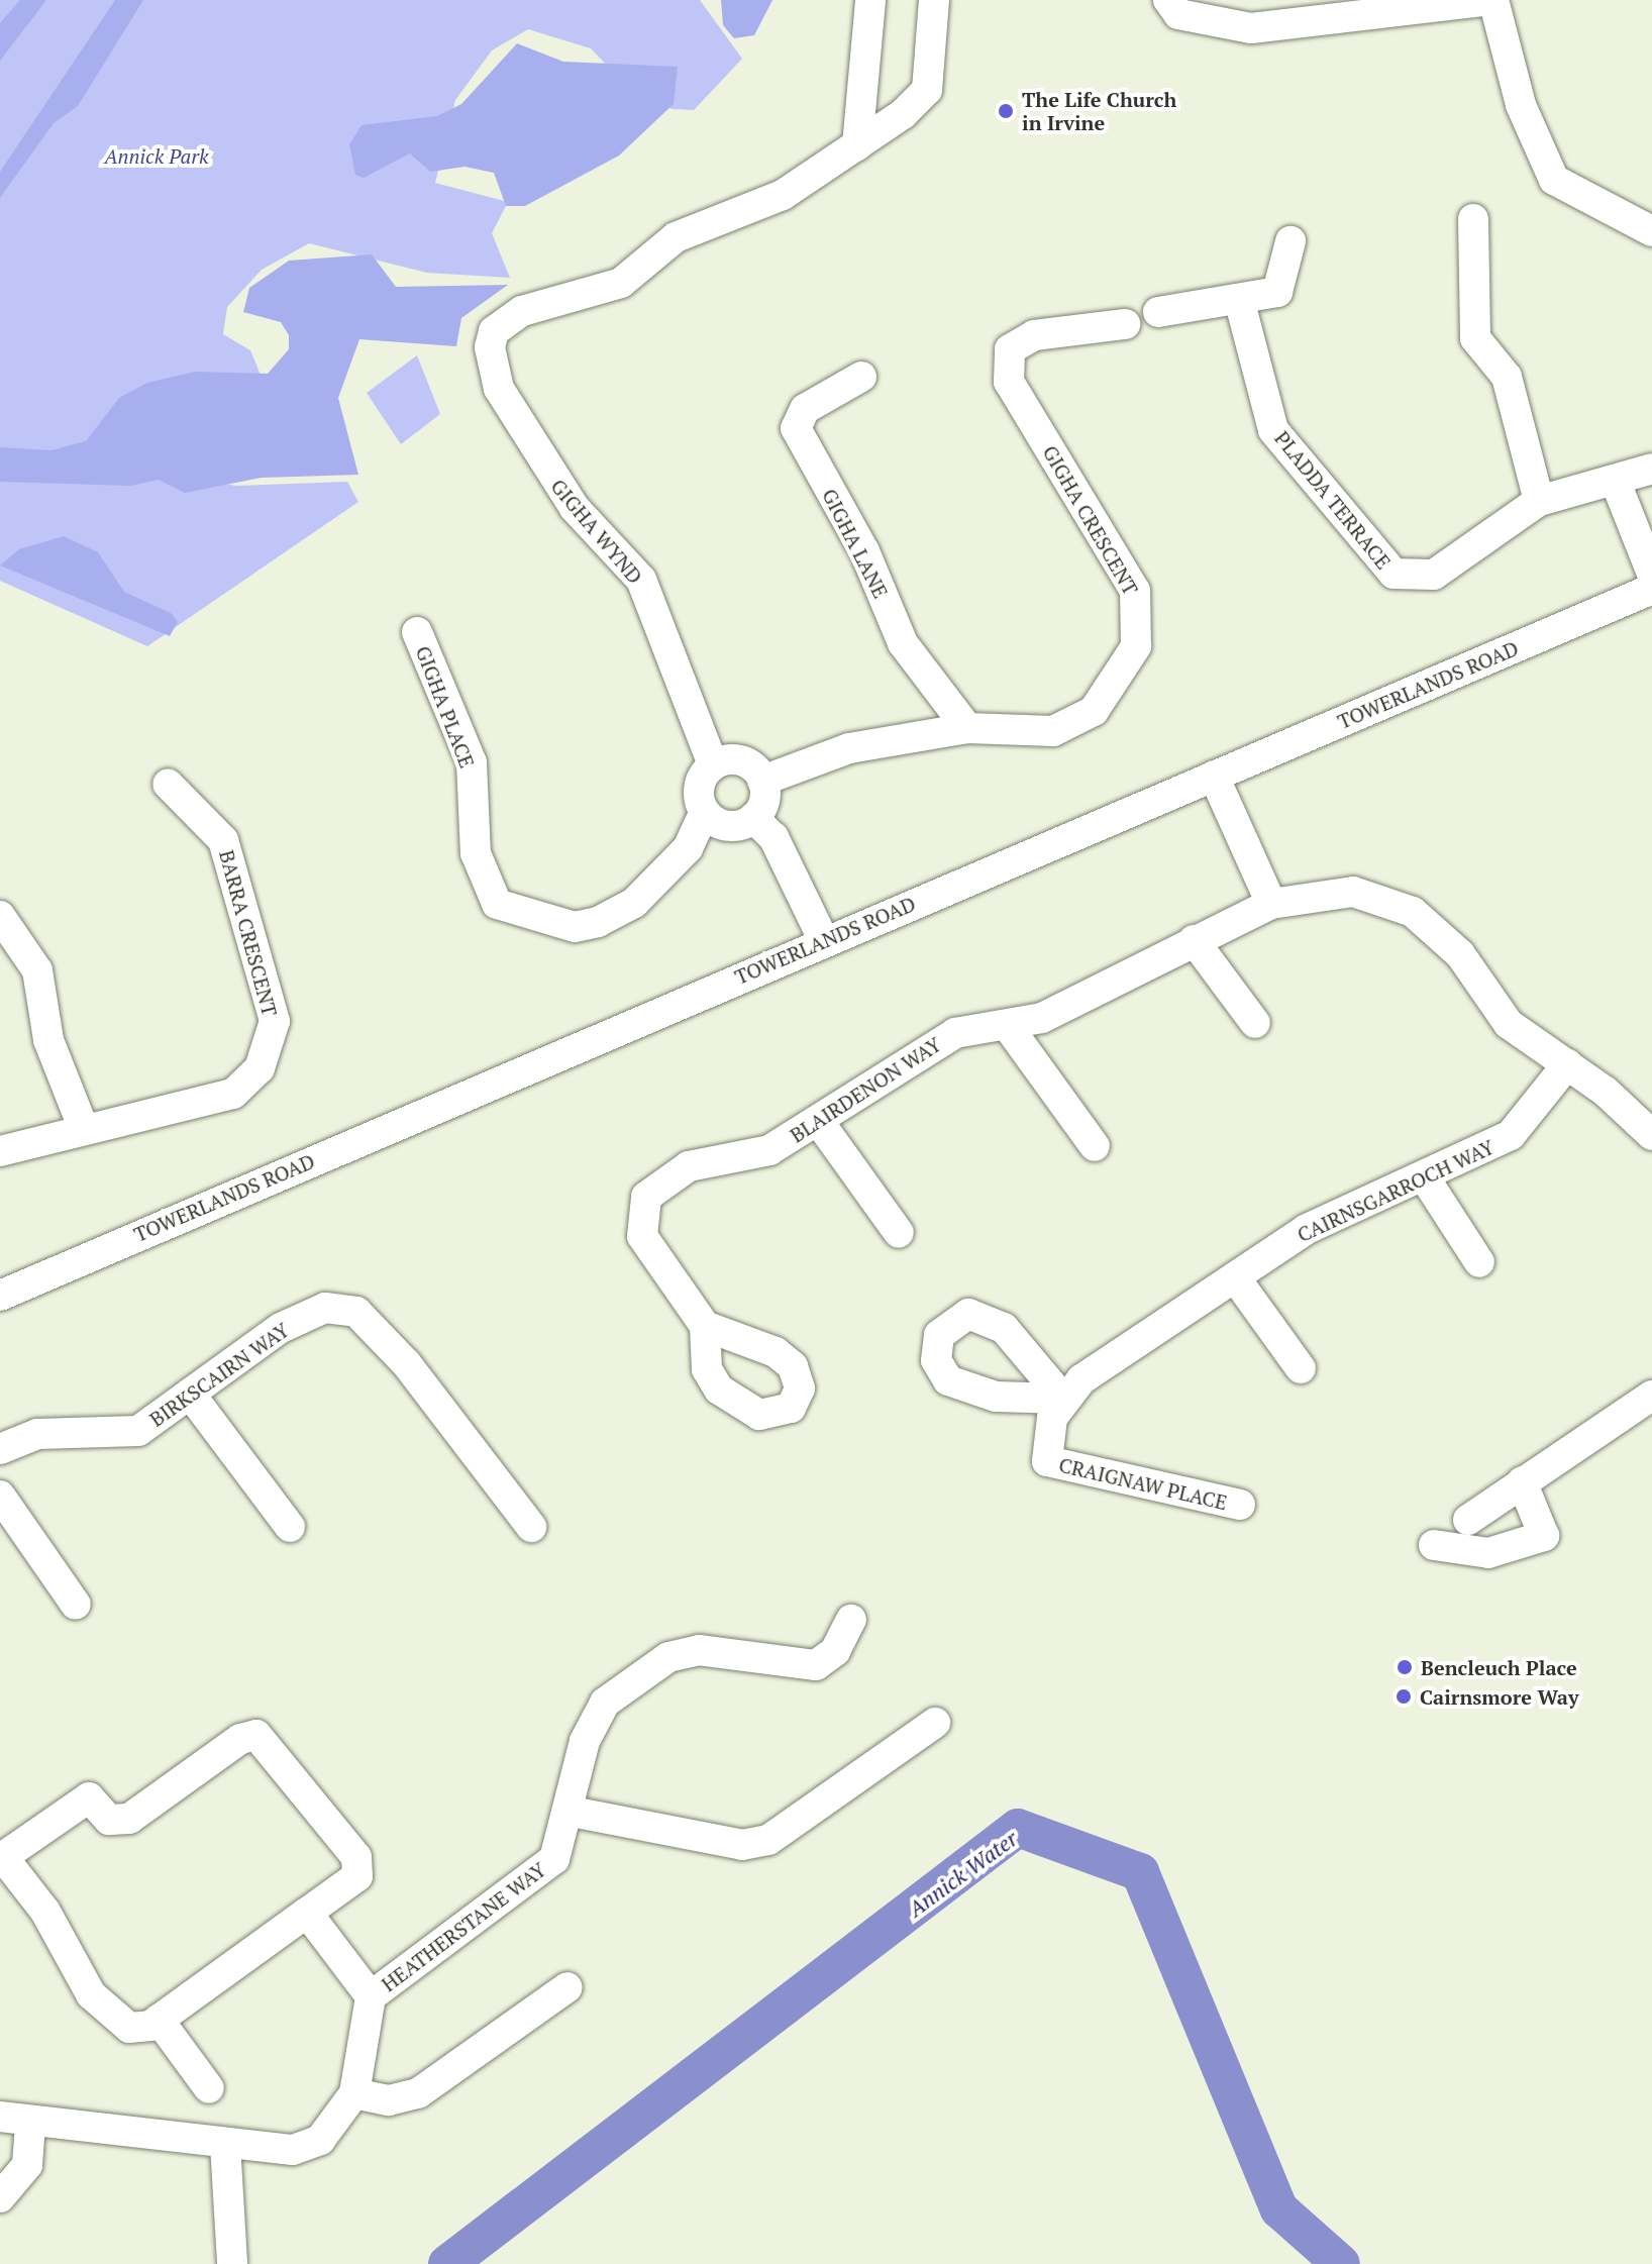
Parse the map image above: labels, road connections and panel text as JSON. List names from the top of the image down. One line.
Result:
{"streets":{"street":["PLADDA TERRACE","GIGHA CRESCENT","GIGHA WYND","GIGHA LANE","TOWERLANDS ROAD","GIGHA PLACE","BARRA CRESCENT","BLAIRDENON WAY","CAIRNSGARROCH WAY","BIRKSCAIRN WAY","CRAIGNAW PLACE","HEATHERSTANE WAY"]},"crossings":[["GIGHA CRESCENT","GIGHA WYND"],["GIGHA CRESCENT","GIGHA LANE"],["GIGHA CRESCENT","GIGHA PLACE"],["GIGHA WYND","GIGHA PLACE"],["CAIRNSGARROCH WAY","CRAIGNAW PLACE"]],"water":["Annick Water"],"parks":["Annick Park"],"places":["The Life Church in Irvine","Bencleuch Place","Cairnsmore Way"]}
